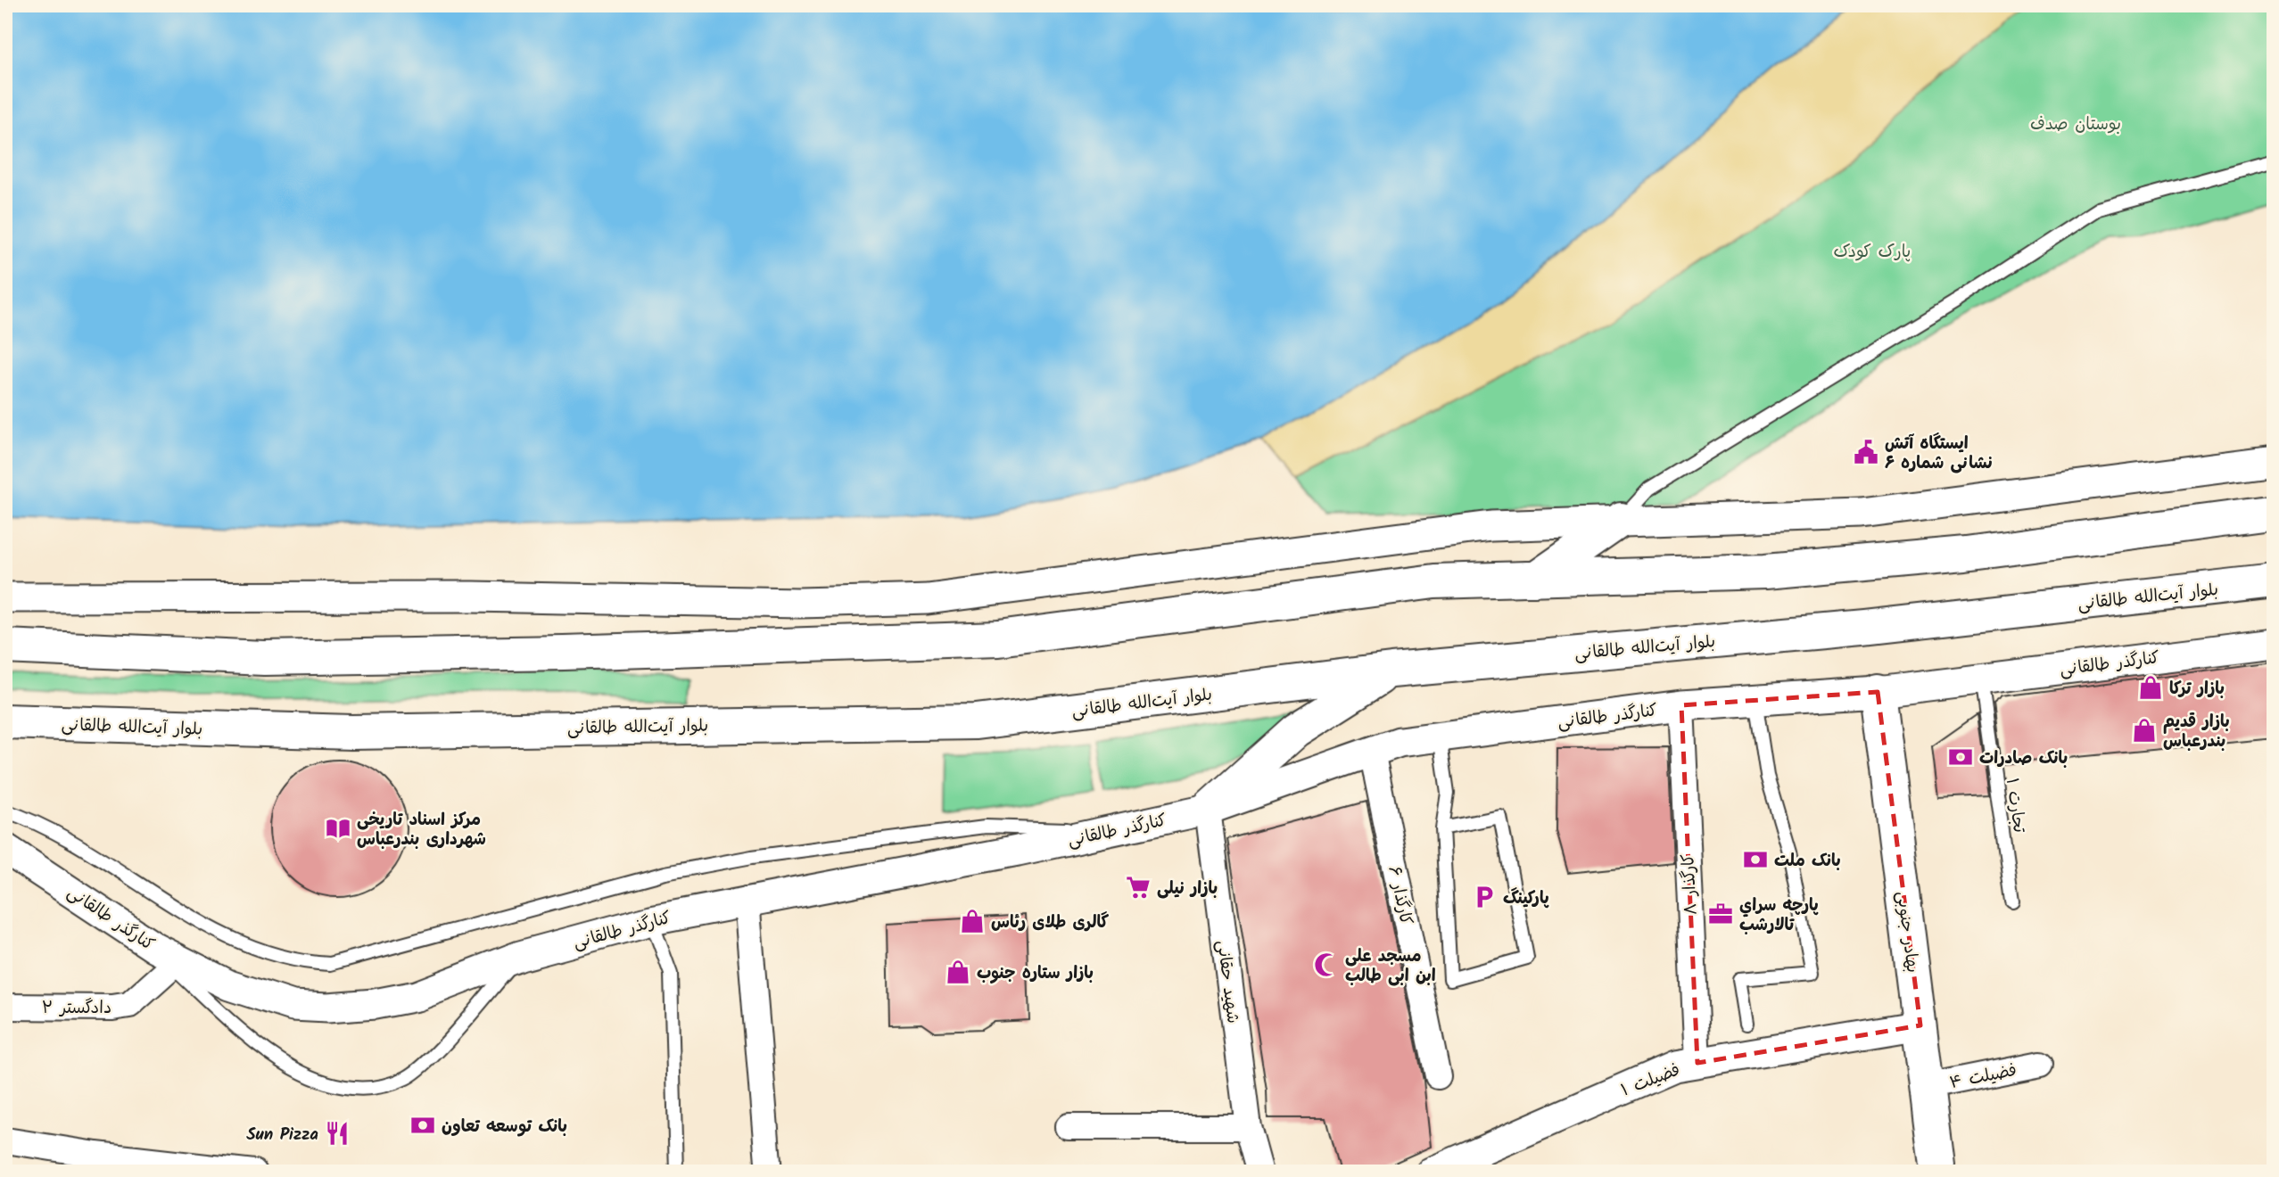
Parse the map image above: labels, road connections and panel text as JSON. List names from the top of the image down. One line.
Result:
{"streets":{"main road":["بلوار آیت‌الله طالقانی","بهادر جنوبی"],"street":["کنارگذر طالقانی","کارگذار ۸","کارگذار ۶","شهید حقانی","دادگستر ۲","فضیلت ۴","فضیلت ۱"],"lane":["تجارت ۱"]},"crossings":[["کنارگذر طالقانی","تجارت ۱"],["کنارگذر طالقانی","کارگذار ۸"],["کنارگذر طالقانی","کارگذار ۶"],["کنارگذر طالقانی","بهادر جنوبی"],["کنارگذر طالقانی","شهید حقانی"],["کنارگذر طالقانی","دادگستر ۲"],["کارگذار ۸","فضیلت ۱"],["بهادر جنوبی","فضیلت ۴"],["بهادر جنوبی","فضیلت ۱"]],"parks":["بوستان صدف","پارک کودک"],"places":{"public building":["ایستگاه آتش نشانی شماره ۶"],"shop":["بازار ترکا","بازار قدیم بندرعباس","گالری طلای رئاس","بازار ستاره جنوب"],"bank":["بانک صادرات","بانک ملت","بانک توسعه تعاون"],"library":["مرکز اسناد تاریخی شهرداری بندرعباس"],"supermarket":["بازار نیلی"],"parking":["پارکینگ"],"office":["پارچه سراي تالارشب"],"mosque":["مسجد علی ابن ابی طالب"],"restaurant":["Sun Pizza"]}}
